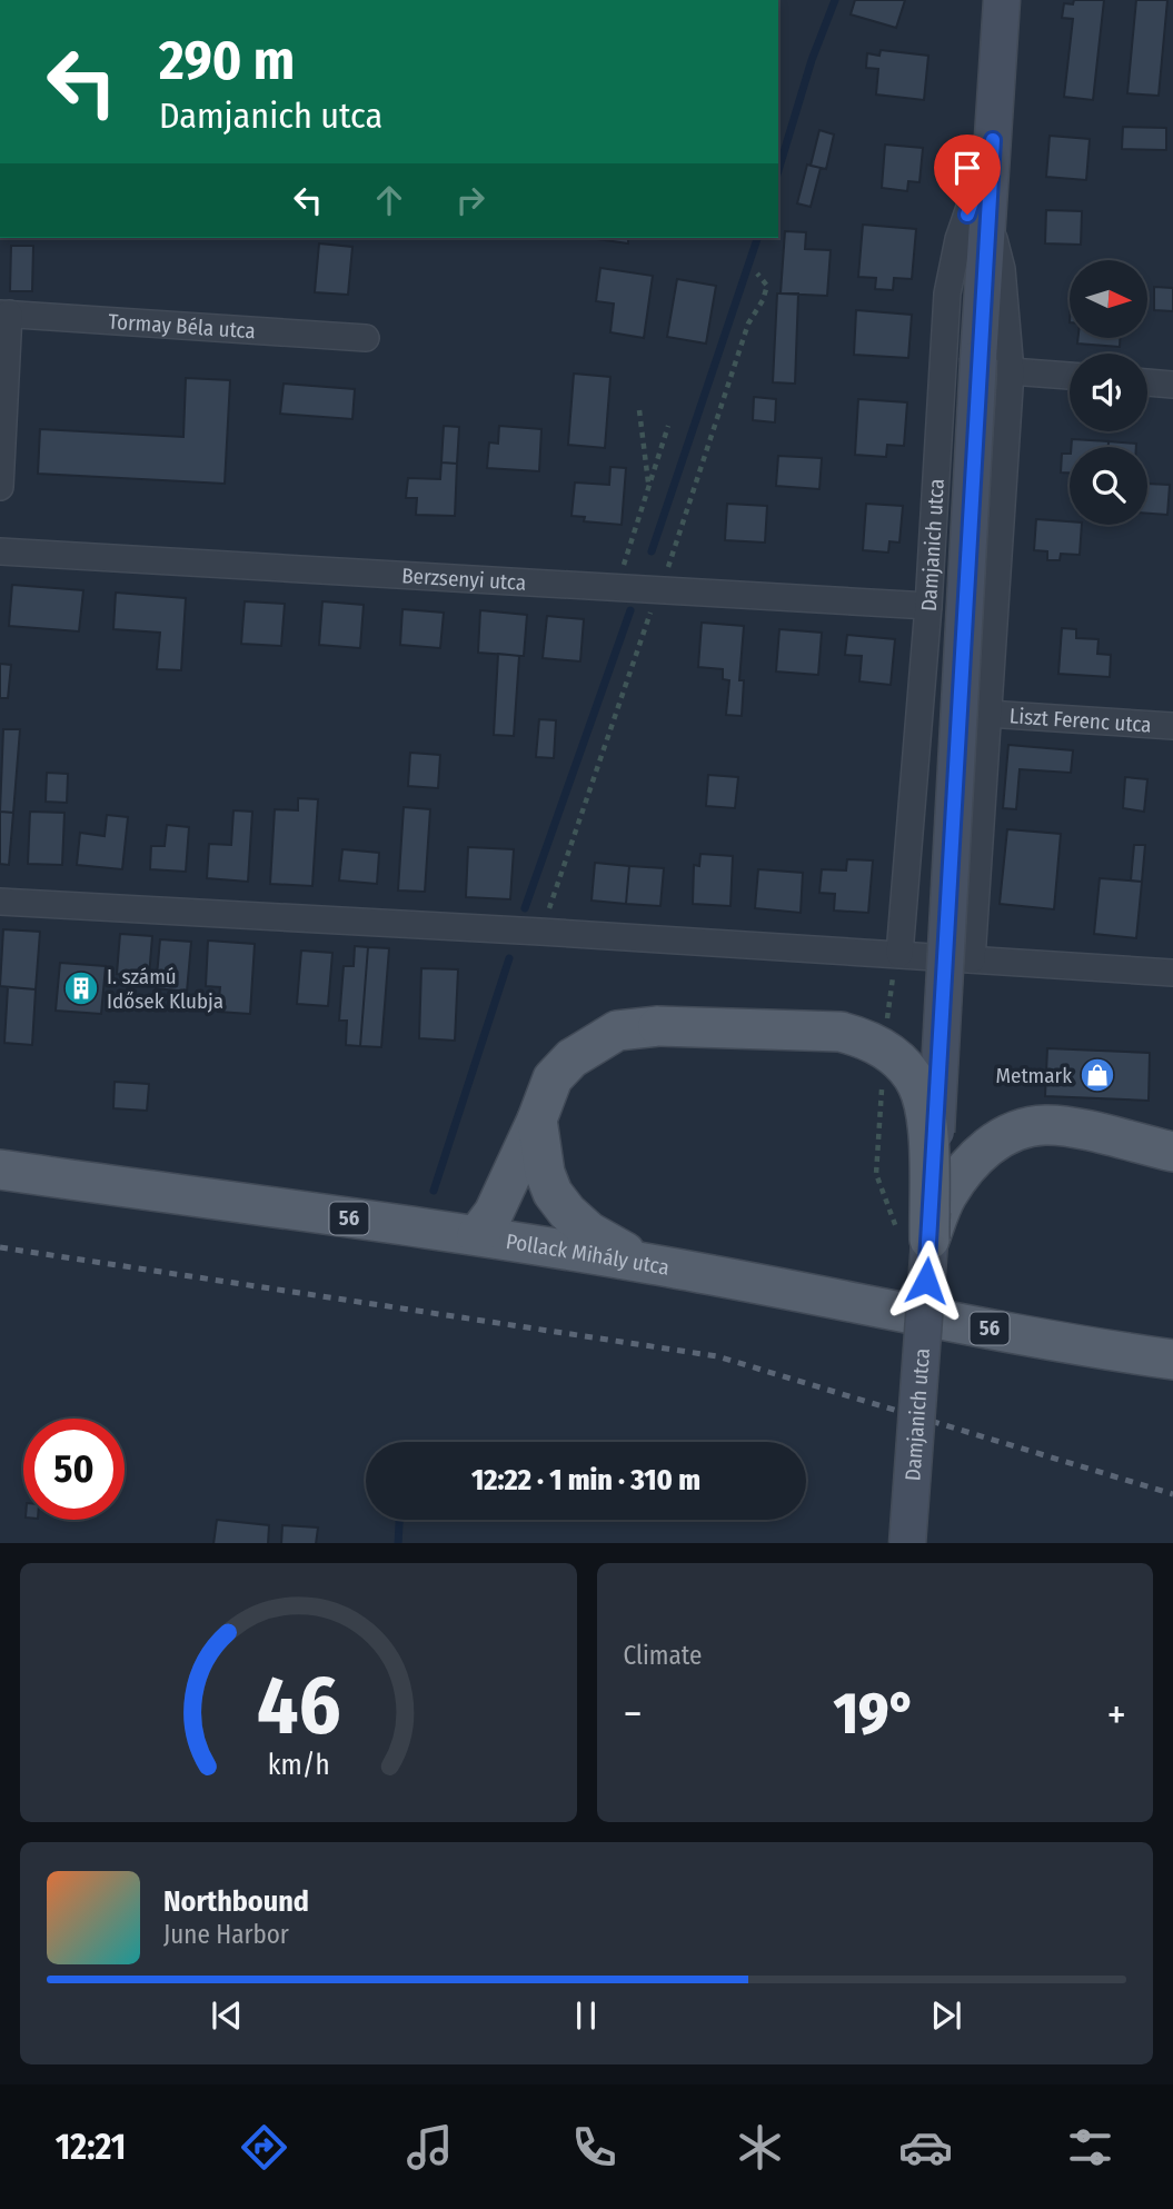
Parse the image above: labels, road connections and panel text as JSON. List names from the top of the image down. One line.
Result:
{"streets":{"main road":["Damjanich utca","56","Pollack Mihály utca"],"street":["Tormay Béla utca","Berzsenyi utca","Liszt Ferenc utca"]},"crossings":[["Damjanich utca","Berzsenyi utca"],["Damjanich utca","Liszt Ferenc utca"]],"places":{"building":["I. számú Idősek Klubja"],"shop":["Metmark"]},"north":"right","page":{"turn":["290 m","Damjanich utca"],"limit":"50","trip":"12:22 · 1 min · 310 m","tile":"Climate","heat":["−","19°","+"],"song":["Northbound","June Harbor"],"tabs":"12:21","gauge":["46","km/h"]}}
